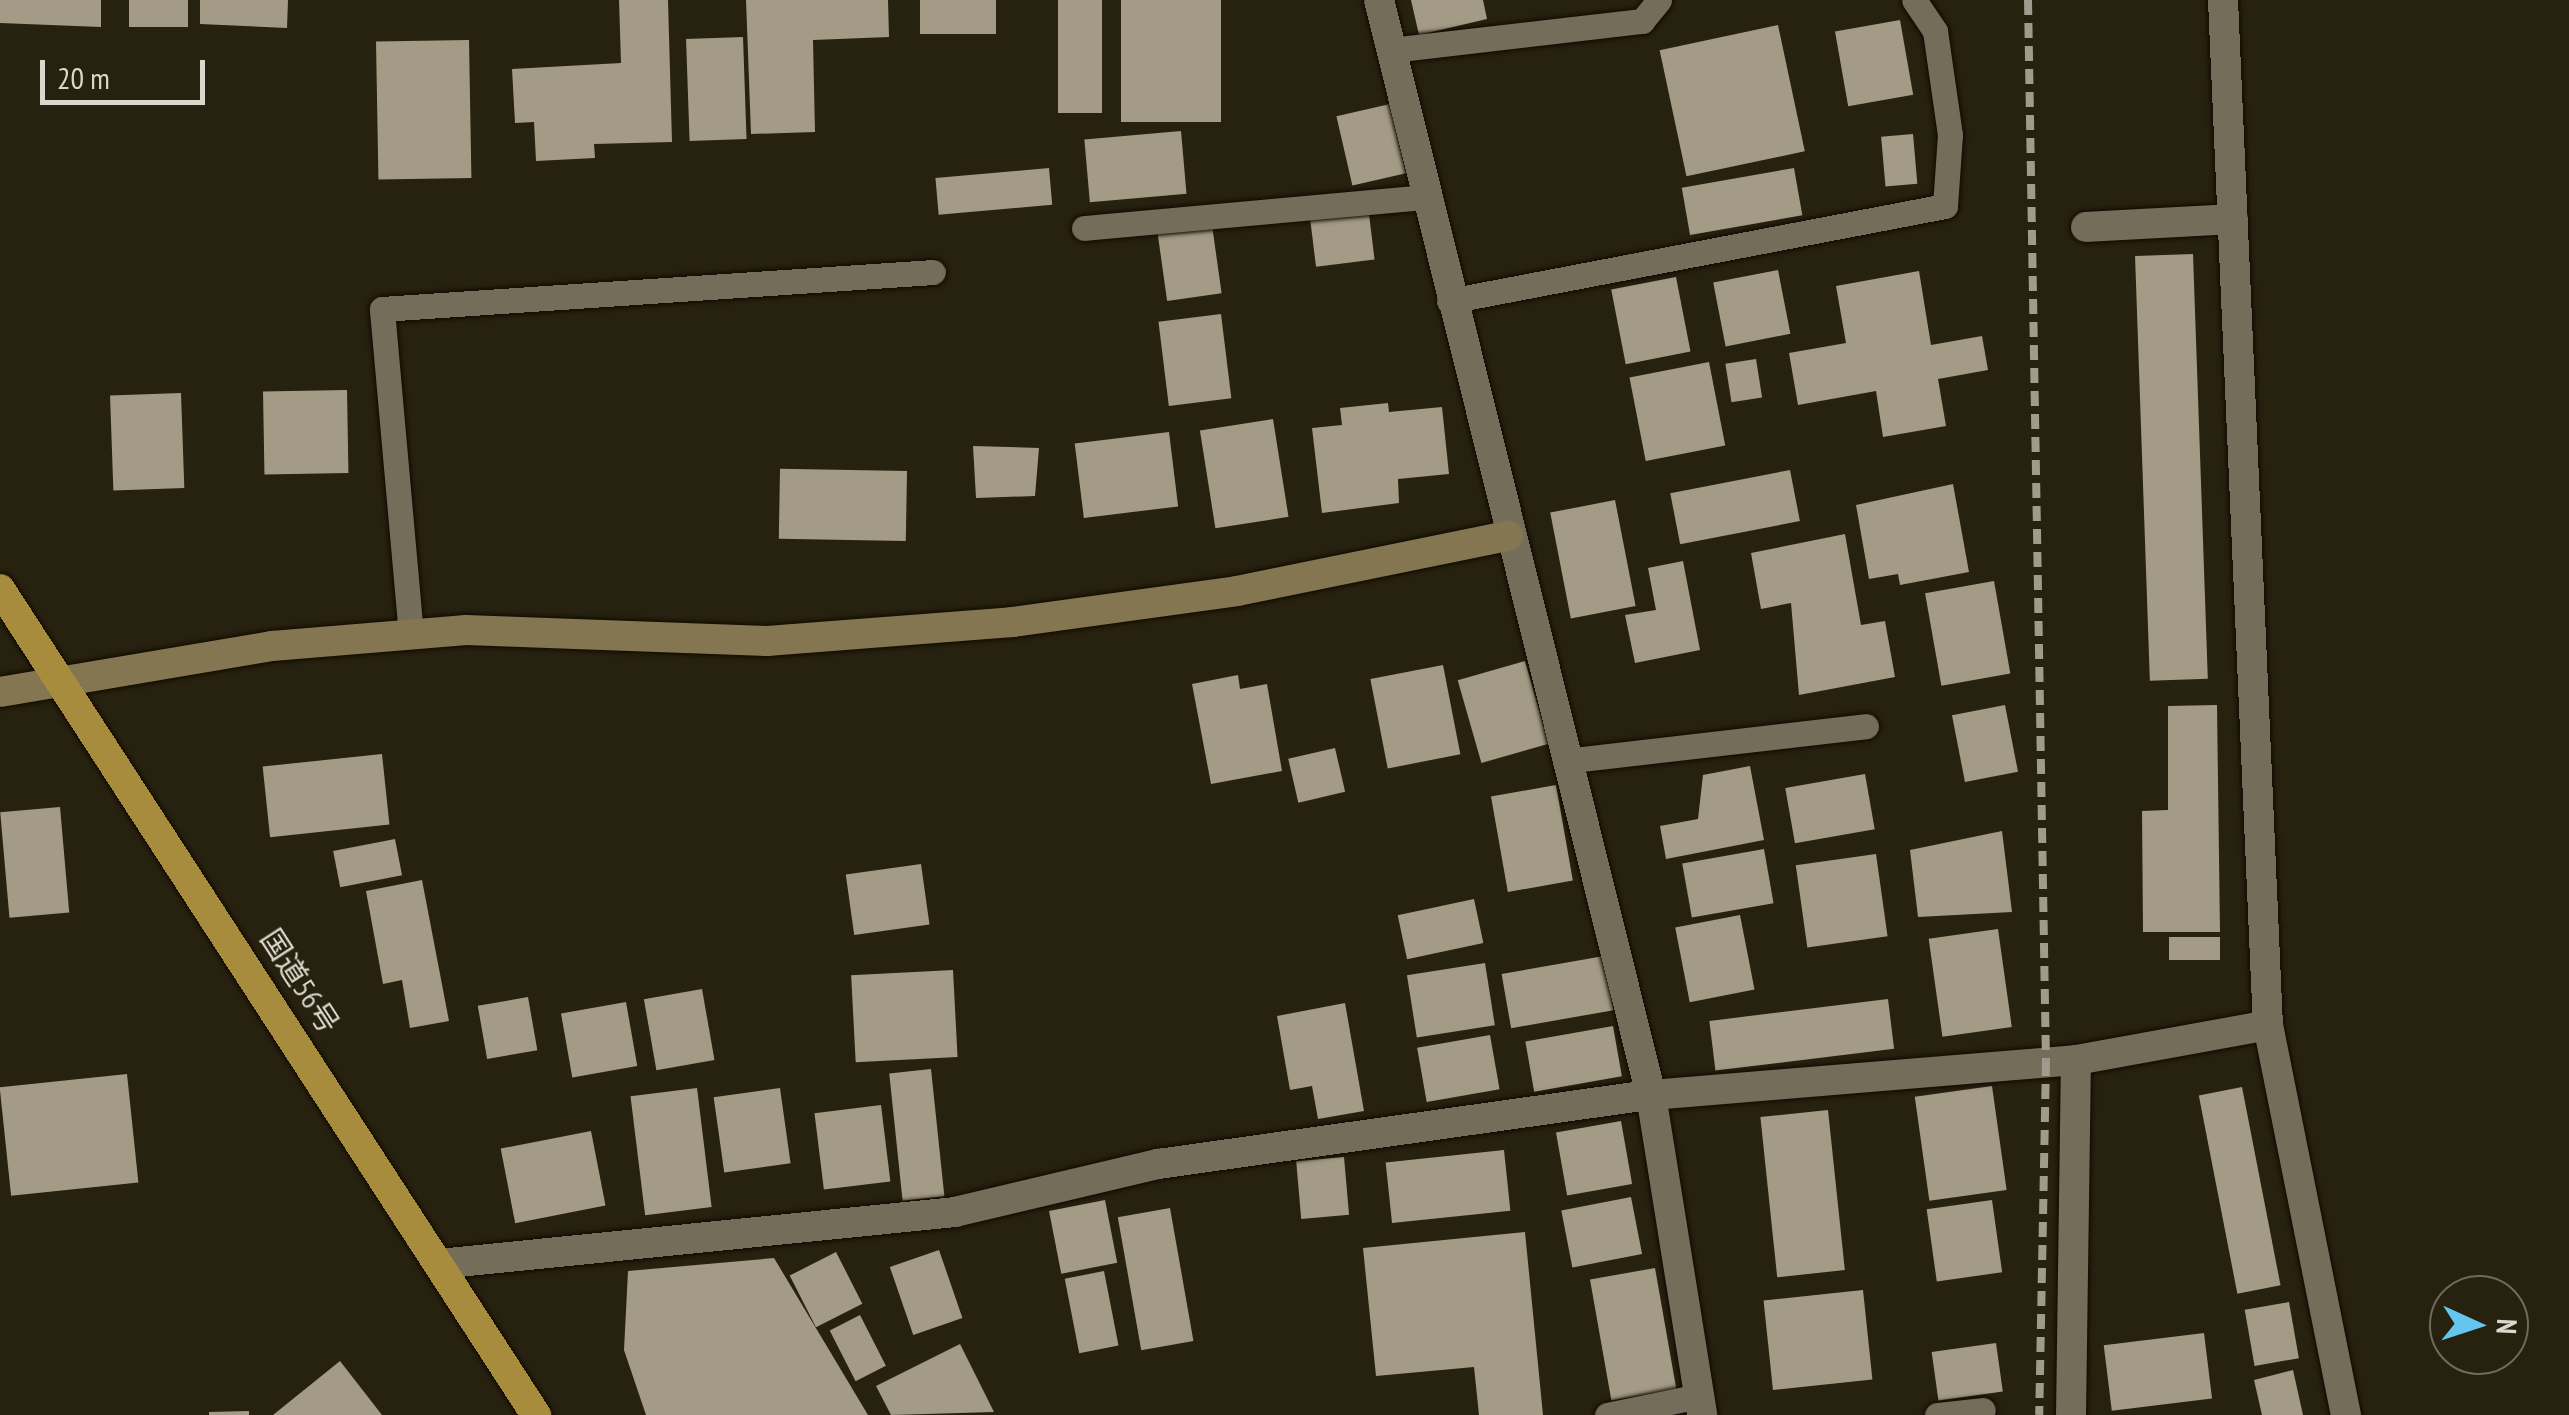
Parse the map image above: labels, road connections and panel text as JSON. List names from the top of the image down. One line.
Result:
{"streets":{"highway":["国道56号"]},"scale_bar":"20 m","north":"right"}
